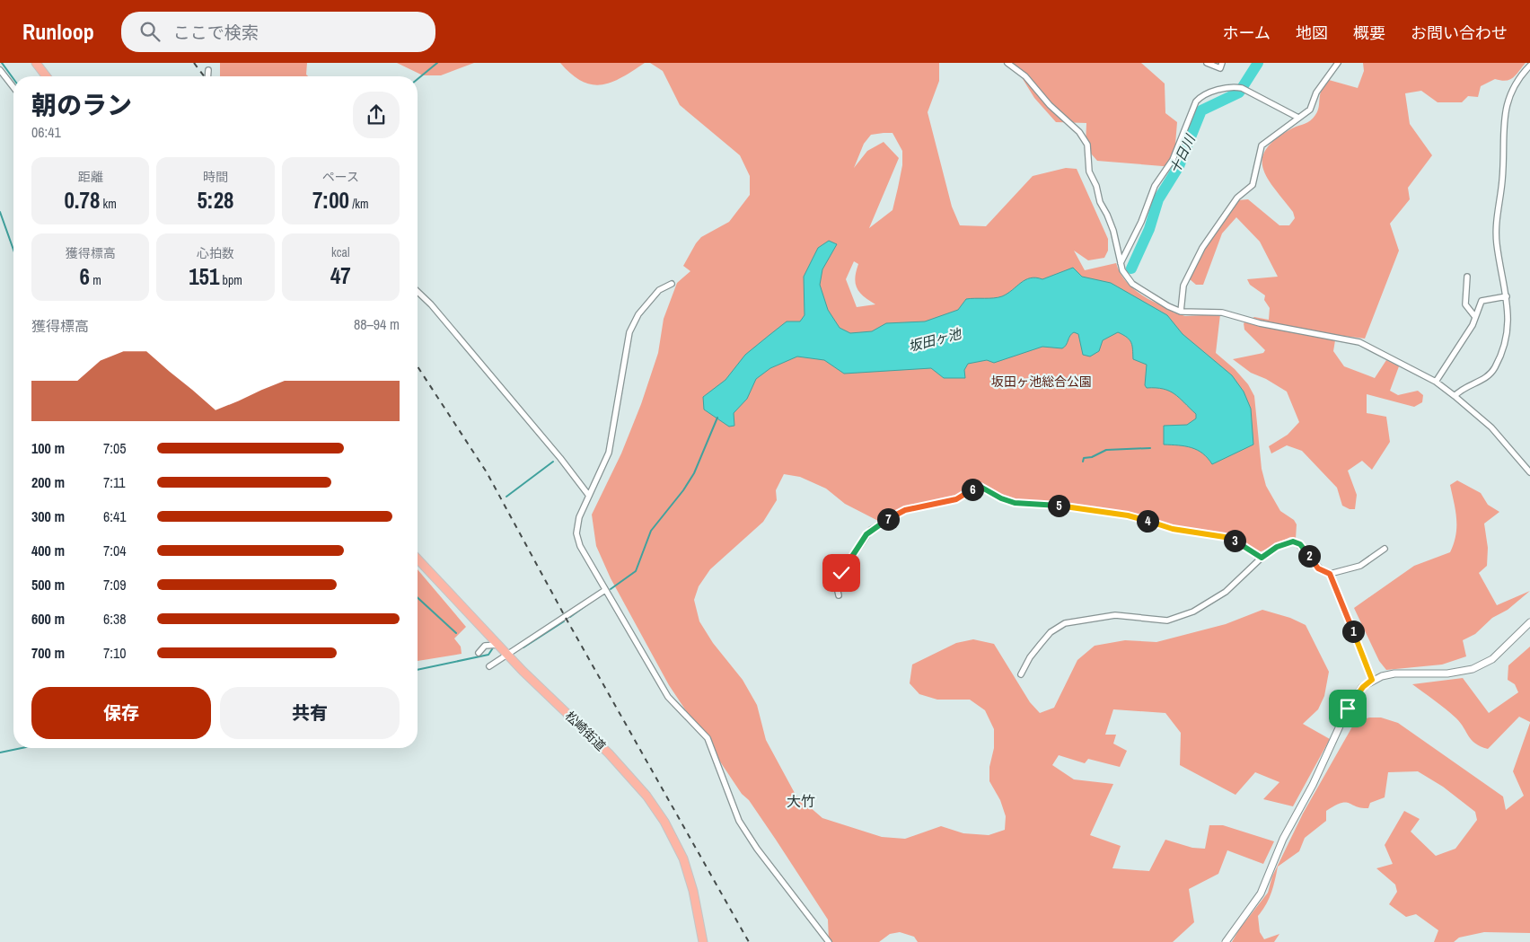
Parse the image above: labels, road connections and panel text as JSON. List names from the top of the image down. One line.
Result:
{"streets":{"main road":["松崎街道"]},"districts":["大竹"],"water":["十日川","坂田ヶ池"],"parks":["坂田ヶ池総合公園"],"page":{"header":"Runloop","search":"ここで検索","nav":["ホーム","地図","概要","お問い合わせ"],"heading":["朝のラン","06:41"],"stats":[["距離","0.78 km"],["時間","5:28"],["ペース","7:00 /km"],["獲得標高","6 m"],["心拍数","151 bpm"],["kcal","47"]],"chart":["獲得標高","88–94 m"],"list":[{"name":"100 m","note":"7:05"},{"name":"200 m","note":"7:11"},{"name":"300 m","note":"6:41"},{"name":"400 m","note":"7:04"},{"name":"500 m","note":"7:09"},{"name":"600 m","note":"6:38"},{"name":"700 m","note":"7:10"}],"pins":["6","5","7","4","3","2","1"],"buttons":["保存","共有"]}}
